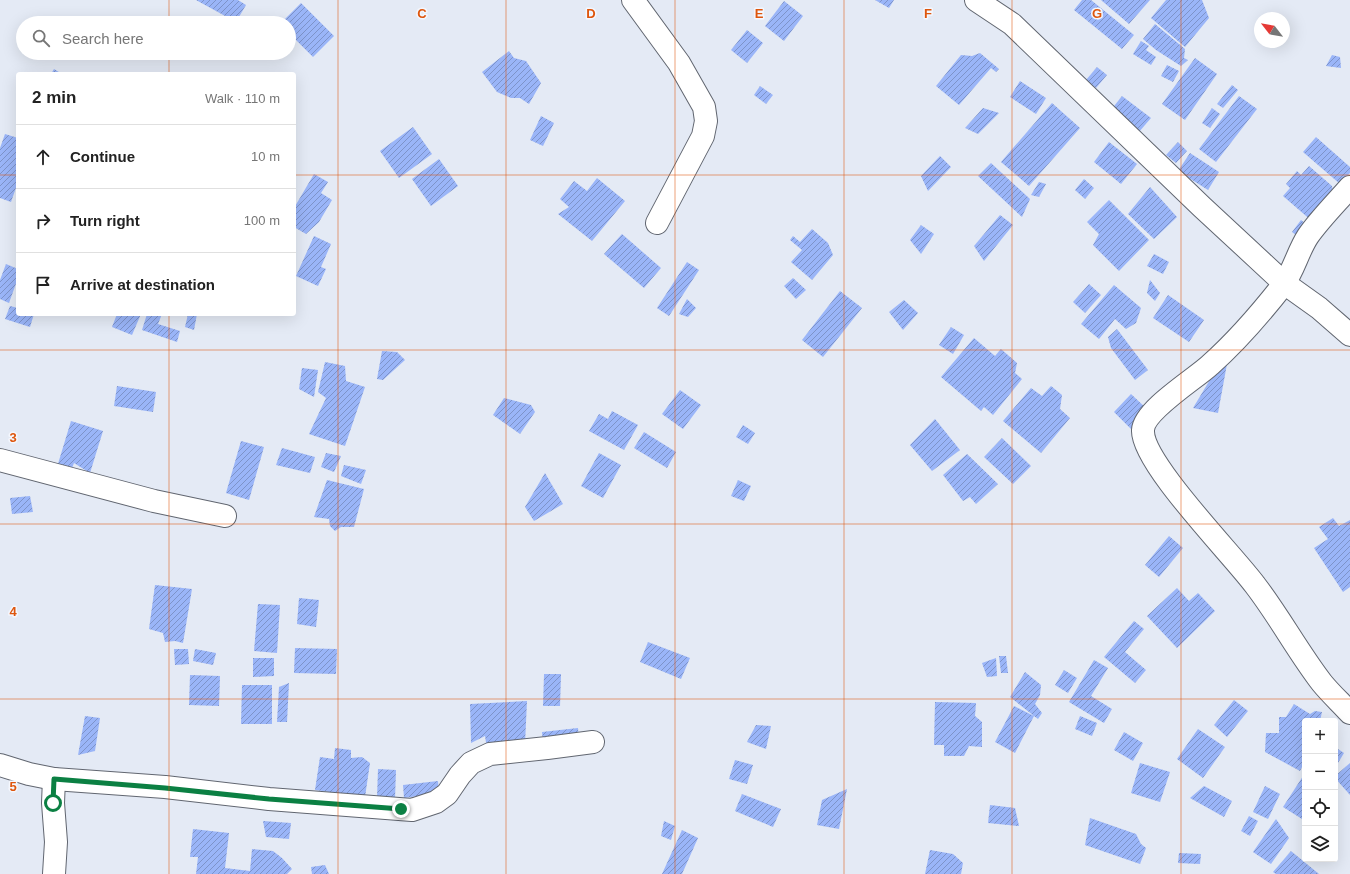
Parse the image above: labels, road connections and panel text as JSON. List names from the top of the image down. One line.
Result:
{"north":"top left","page":{"search":"Search here","heading":["2 min","Walk · 110 m"],"list":[["Continue","10 m"],["Turn right","100 m"],"Arrive at destination"],"map_buttons":["+","−"]},"grid":{"columns":["C","D","E","F","G"],"rows":["3","4","5"]}}
